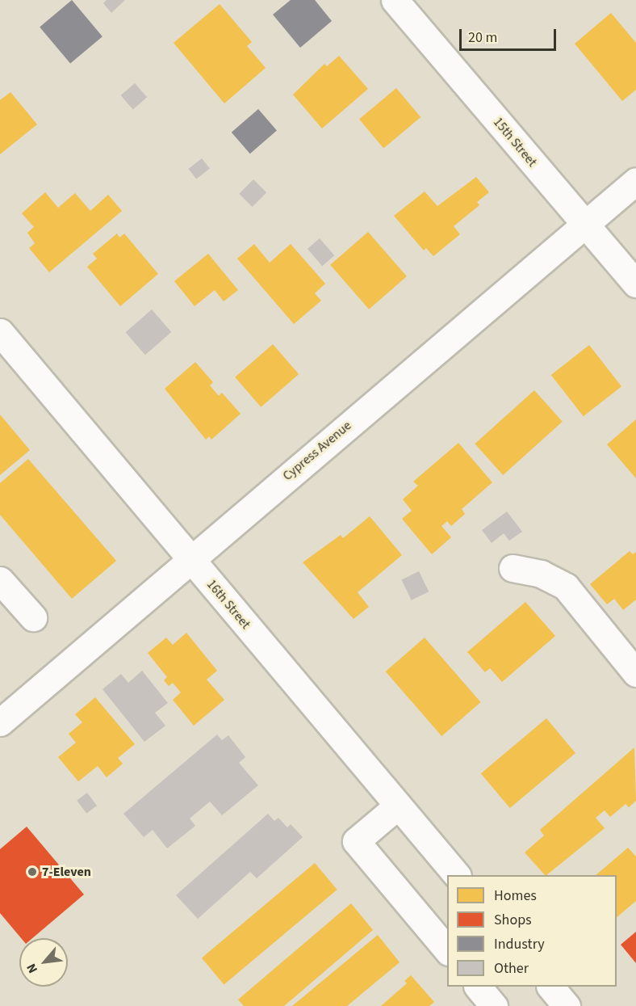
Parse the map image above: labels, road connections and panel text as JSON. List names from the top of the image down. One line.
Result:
{"streets":{"street":["15th Street","Cypress Avenue","16th Street"]},"crossings":[["15th Street","Cypress Avenue"],["Cypress Avenue","16th Street"]],"places":["7-Eleven"],"legend":["Homes","Shops","Industry","Other"],"scale_bar":"20 m","north":"bottom left"}
